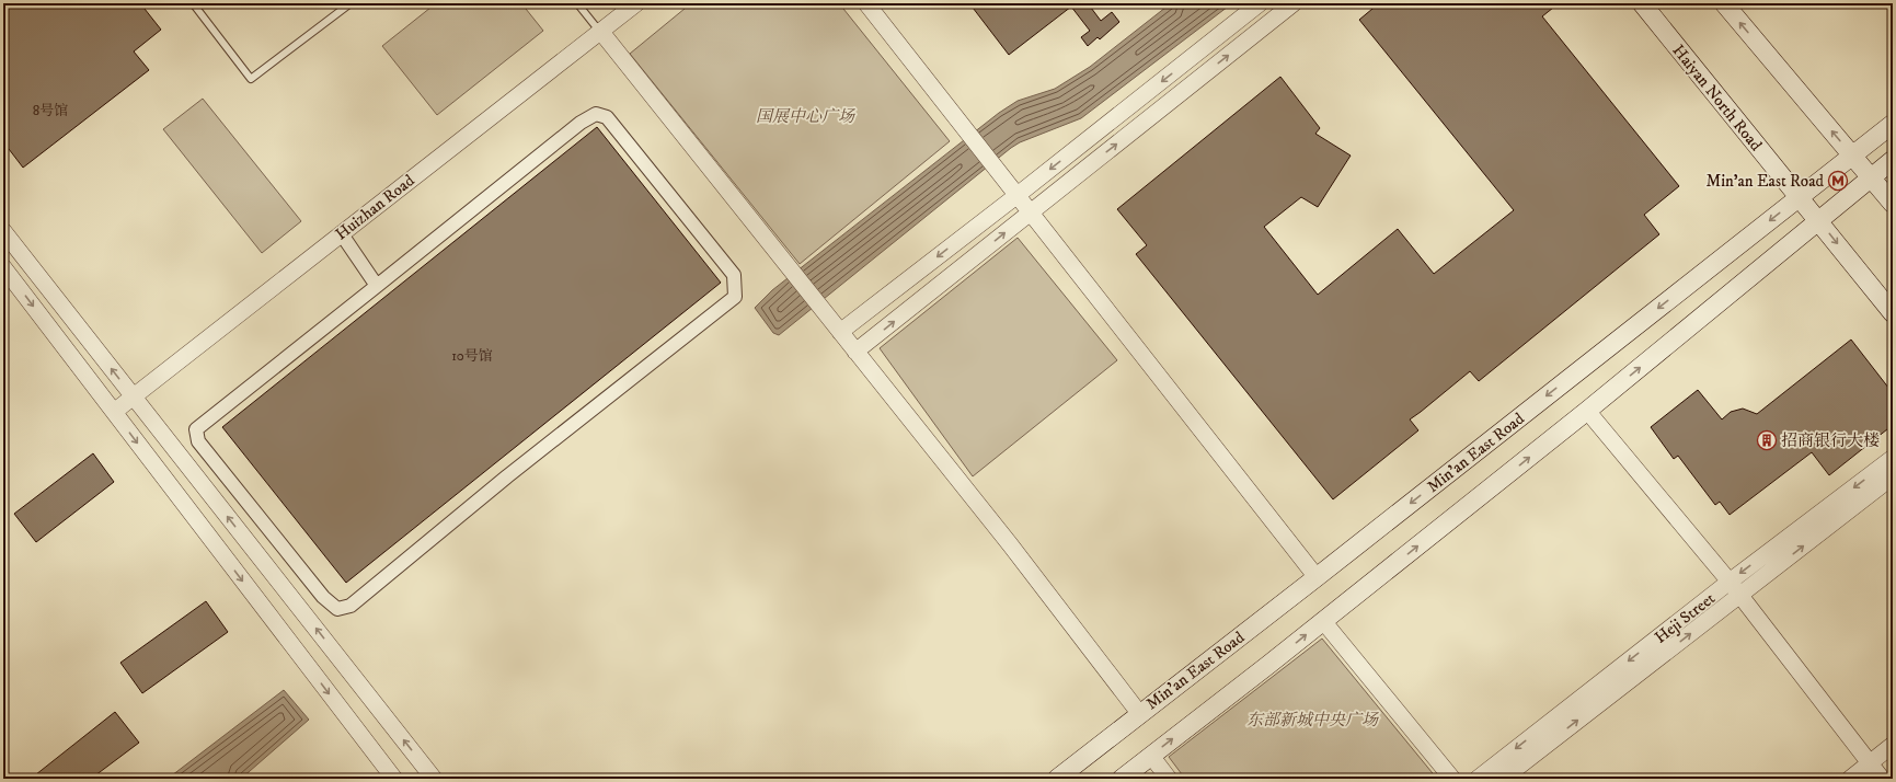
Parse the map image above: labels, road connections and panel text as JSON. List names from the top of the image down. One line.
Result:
{"streets":{"main road":["Haiyan North Road","Min'an East Road"],"street":["Huizhan Road","Heji Street"]},"crossings":[["Haiyan North Road","Min'an East Road"]],"parks":["国展中心广场","东部新城中央广场"],"places":{"metro station":["Min'an East Road"],"building":["招商银行大楼"]},"house_numbers":["8号馆","10号馆"]}
